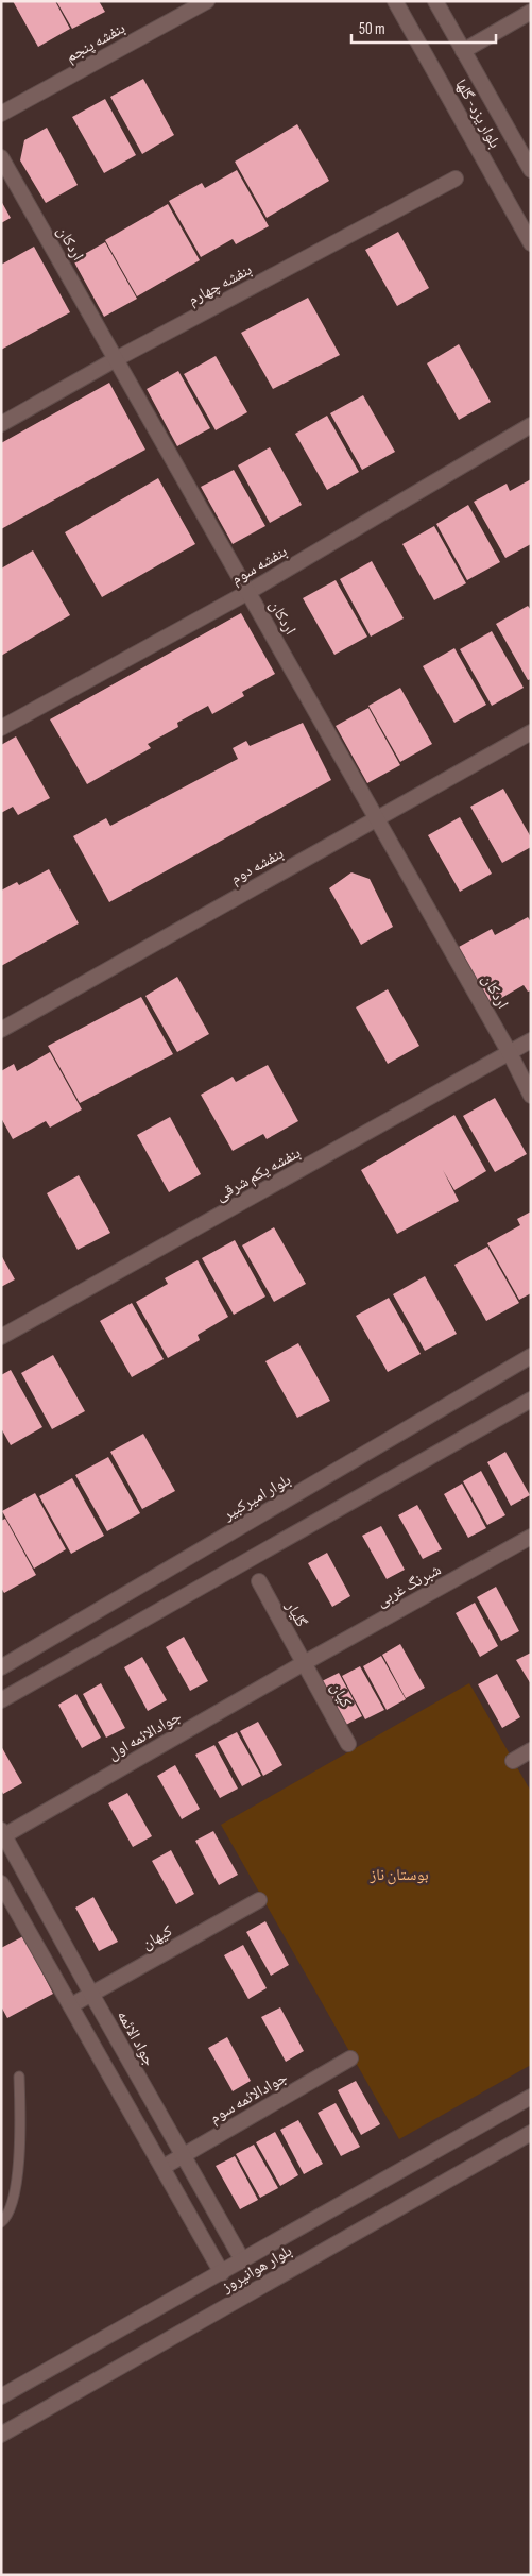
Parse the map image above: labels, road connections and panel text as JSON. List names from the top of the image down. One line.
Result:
{"streets":{"street":["بنفشه پنجم","بلوار یزد- گلها","اردکان","بنفشه چهارم","بنفشه سوم","بنفشه دوم","بنفشه یکم شرقی","بلوار امیرکبیر","شبرنگ غربی","گلیار","کیان","جوادالائمه اول","کیهان","جواد الائمه","جوادالائمه سوم","بلوار هوانیروز"]},"crossings":[["اردکان","بنفشه چهارم"],["اردکان","بنفشه سوم"],["اردکان","بنفشه دوم"],["اردکان","بنفشه یکم شرقی"],["شبرنگ غربی","گلیار"],["شبرنگ غربی","کیان"],["شبرنگ غربی","جوادالائمه اول"],["گلیار","کیان"],["گلیار","جوادالائمه اول"],["کیان","جوادالائمه اول"],["جوادالائمه اول","جواد الائمه"],["کیهان","جواد الائمه"],["جواد الائمه","جوادالائمه سوم"],["جواد الائمه","بلوار هوانیروز"]],"parks":["بوستان ناز"],"scale_bar":"50 m"}
